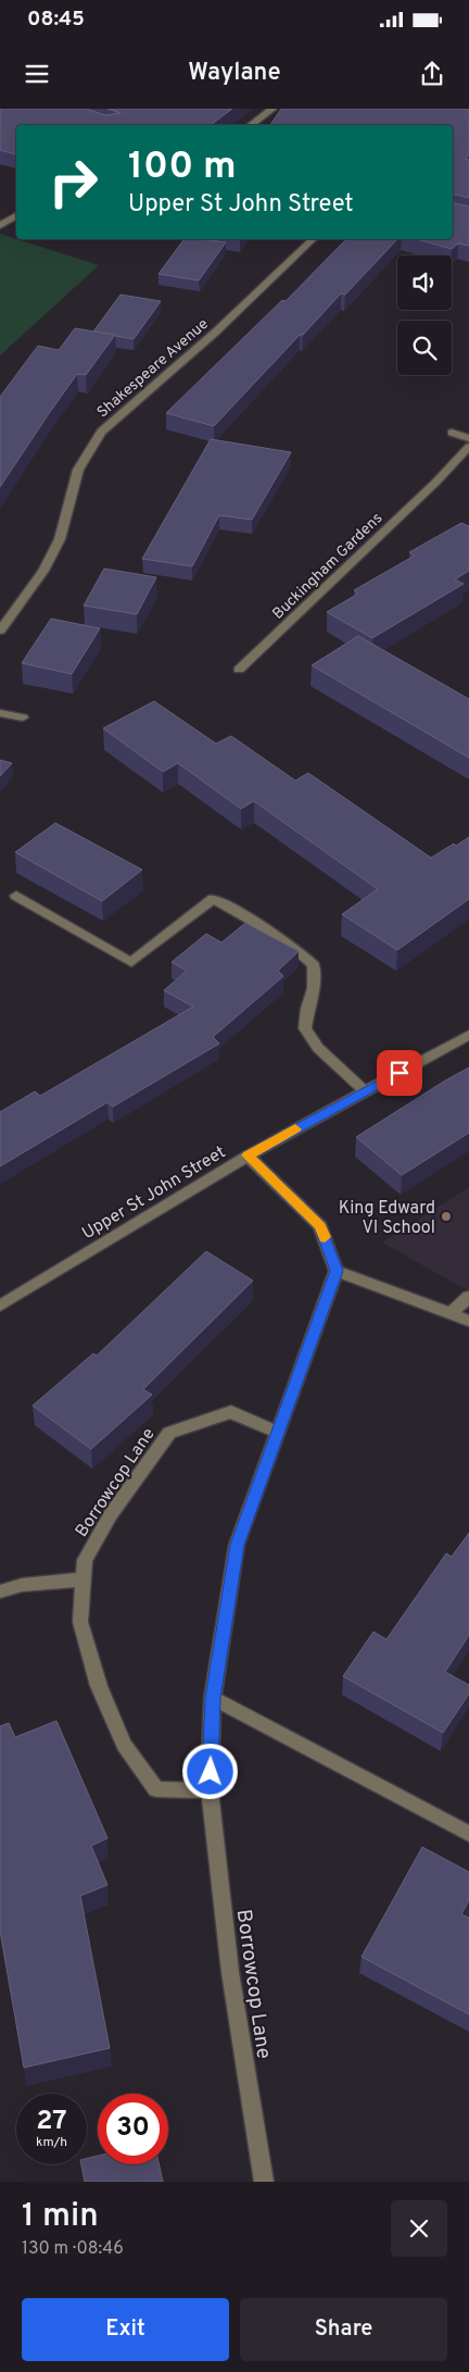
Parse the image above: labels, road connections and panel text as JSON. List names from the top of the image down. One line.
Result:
{"streets":{"street":["Shakespeare Avenue","Buckingham Gardens","Upper St John Street","Borrowcop Lane"]},"places":["King Edward VI School"],"page":{"status":"08:45","header":"Waylane","turn":["100 m","Upper St John Street"],"speed":"27 km/h","limit":"30","heading":["1 min","130 m · 08:46"],"buttons":["Exit","Share"]}}
